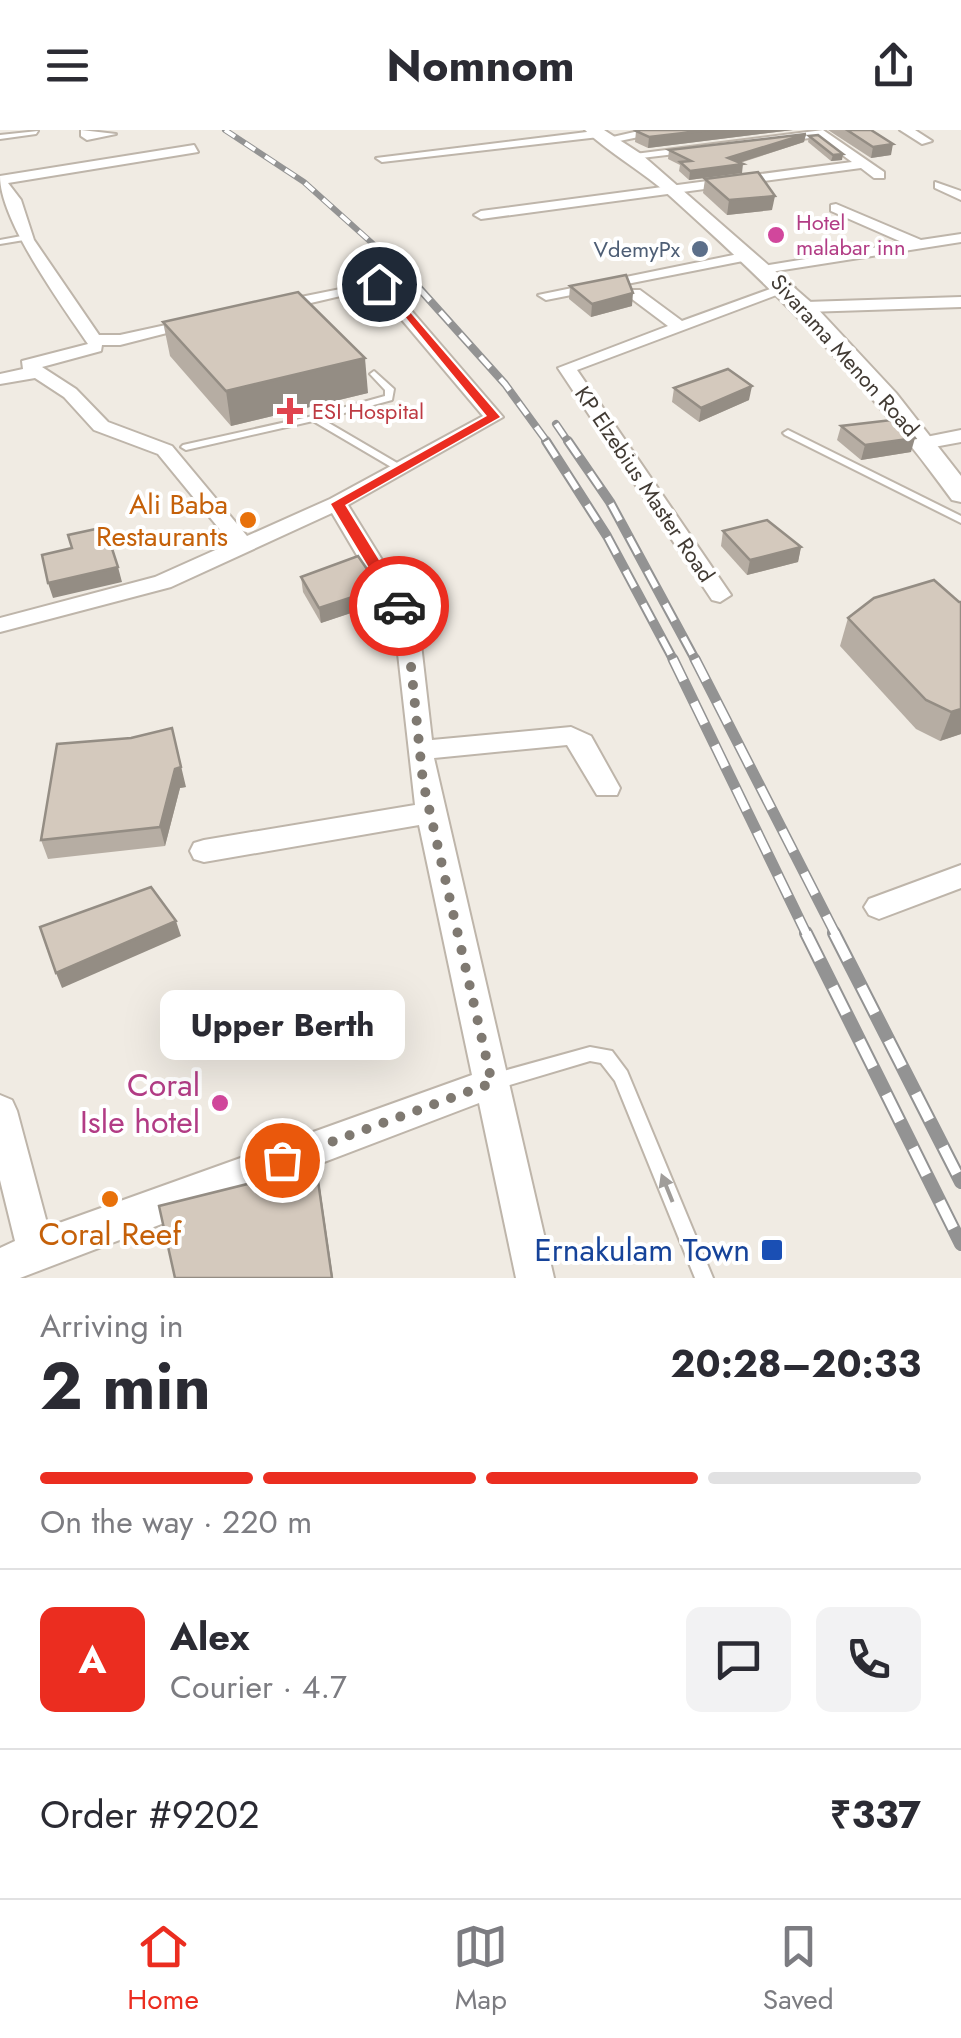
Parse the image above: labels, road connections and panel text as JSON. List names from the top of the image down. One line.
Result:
{"streets":{"street":["Sivarama Menon Road","KP Elzebius Master Road"]},"crossings":[["Sivarama Menon Road","KP Elzebius Master Road"]],"places":{"other":["Hotel malabar inn","VdemyPx","Ali Baba Restaurants","Coral Isle hotel","Upper Berth","Coral Reef"],"health":["ESI Hospital"],"transit":["Ernakulam Town"]},"page":{"header":"Nomnom","bubble":"Upper Berth","heading":["2 min","Arriving in","20:28–20:33"],"panel":["Alex","Courier · 4.7","Order #9202","₹337"],"bar":"On the way · 220 m","round":"A","tabs":["Home","Map","Saved"]}}
